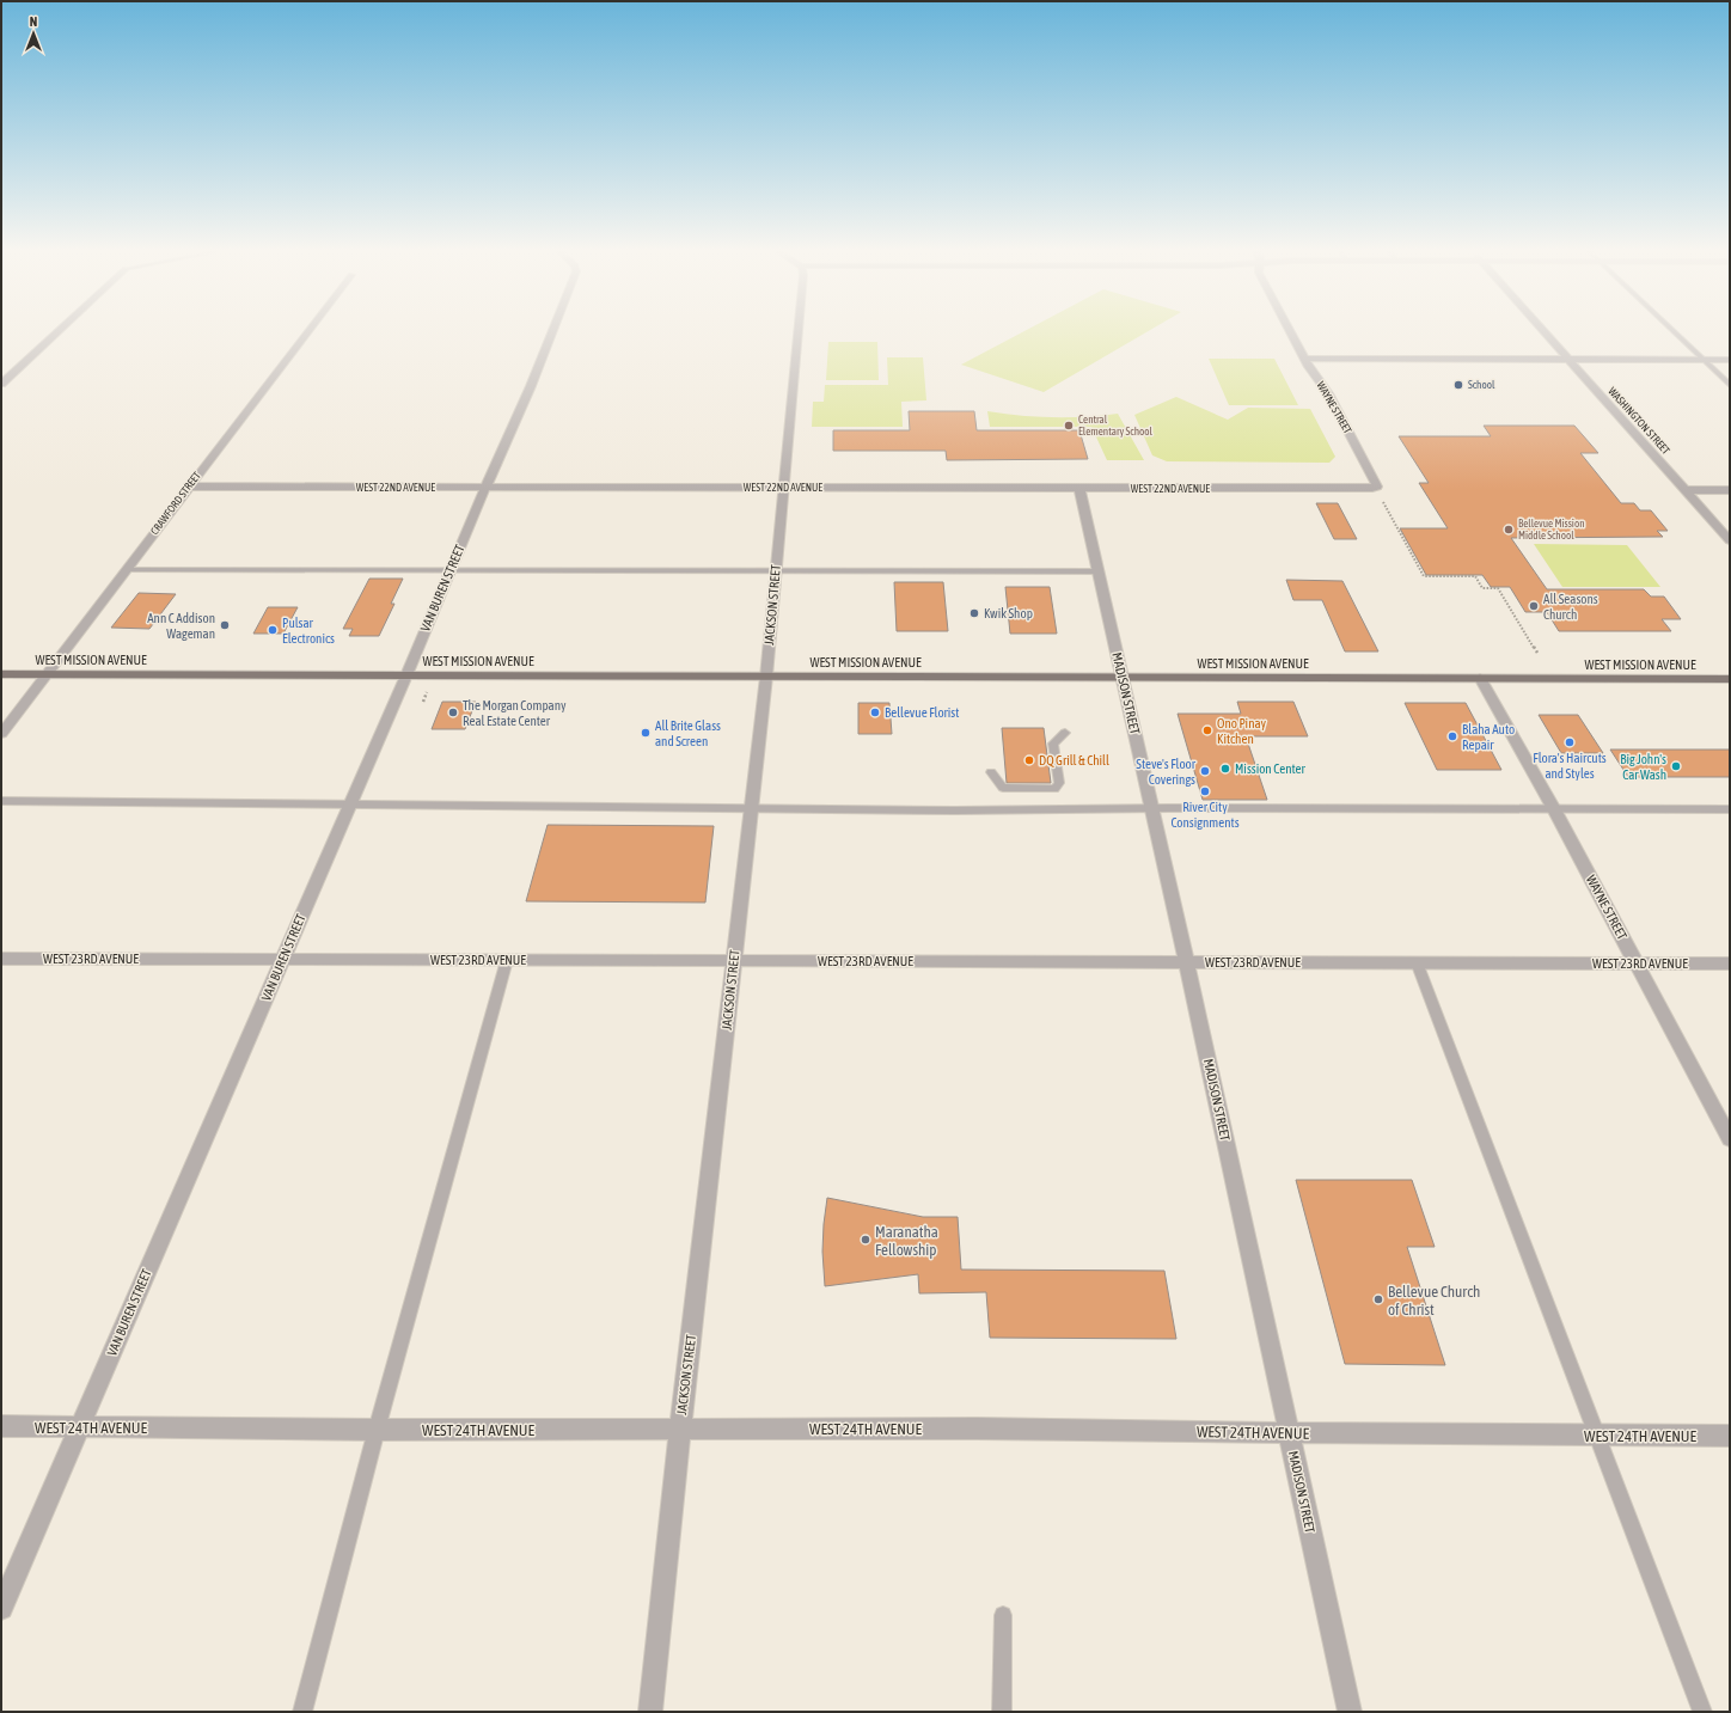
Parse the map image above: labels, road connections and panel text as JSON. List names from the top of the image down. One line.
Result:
{"streets":{"main road":["WEST MISSION AVENUE"],"street":["WAYNE STREET","WASHINGTON STREET","WEST 22ND AVENUE","CRAWFORD STREET","VAN BUREN STREET","JACKSON STREET","MADISON STREET","WEST 23RD AVENUE","WEST 24TH AVENUE"]},"crossings":[["WAYNE STREET","WEST 22ND AVENUE"],["WAYNE STREET","WEST MISSION AVENUE"],["WAYNE STREET","WEST 23RD AVENUE"],["WEST 22ND AVENUE","CRAWFORD STREET"],["WEST 22ND AVENUE","VAN BUREN STREET"],["WEST 22ND AVENUE","JACKSON STREET"],["WEST 22ND AVENUE","MADISON STREET"],["CRAWFORD STREET","WEST MISSION AVENUE"],["VAN BUREN STREET","WEST MISSION AVENUE"],["VAN BUREN STREET","WEST 23RD AVENUE"],["VAN BUREN STREET","WEST 24TH AVENUE"],["JACKSON STREET","WEST MISSION AVENUE"],["JACKSON STREET","WEST 23RD AVENUE"],["JACKSON STREET","WEST 24TH AVENUE"],["WEST MISSION AVENUE","MADISON STREET"],["MADISON STREET","WEST 23RD AVENUE"],["MADISON STREET","WEST 24TH AVENUE"]],"places":["School","Central Elementary School","Bellevue Mission Middle School","All Seasons Church","Kwik Shop","Ann C Addison Wageman","Pulsar Electronics","The Morgan Company Real Estate Center","Bellevue Florist","Ono Pinay Kitchen","All Brite Glass and Screen","Blaha Auto Repair","Flora's Haircuts and Styles","DQ Grill & Chill","Big John's Car Wash","Mission Center","Steve's Floor Coverings","River City Consignments","Maranatha Fellowship","Bellevue Church of Christ"],"north":"top"}
